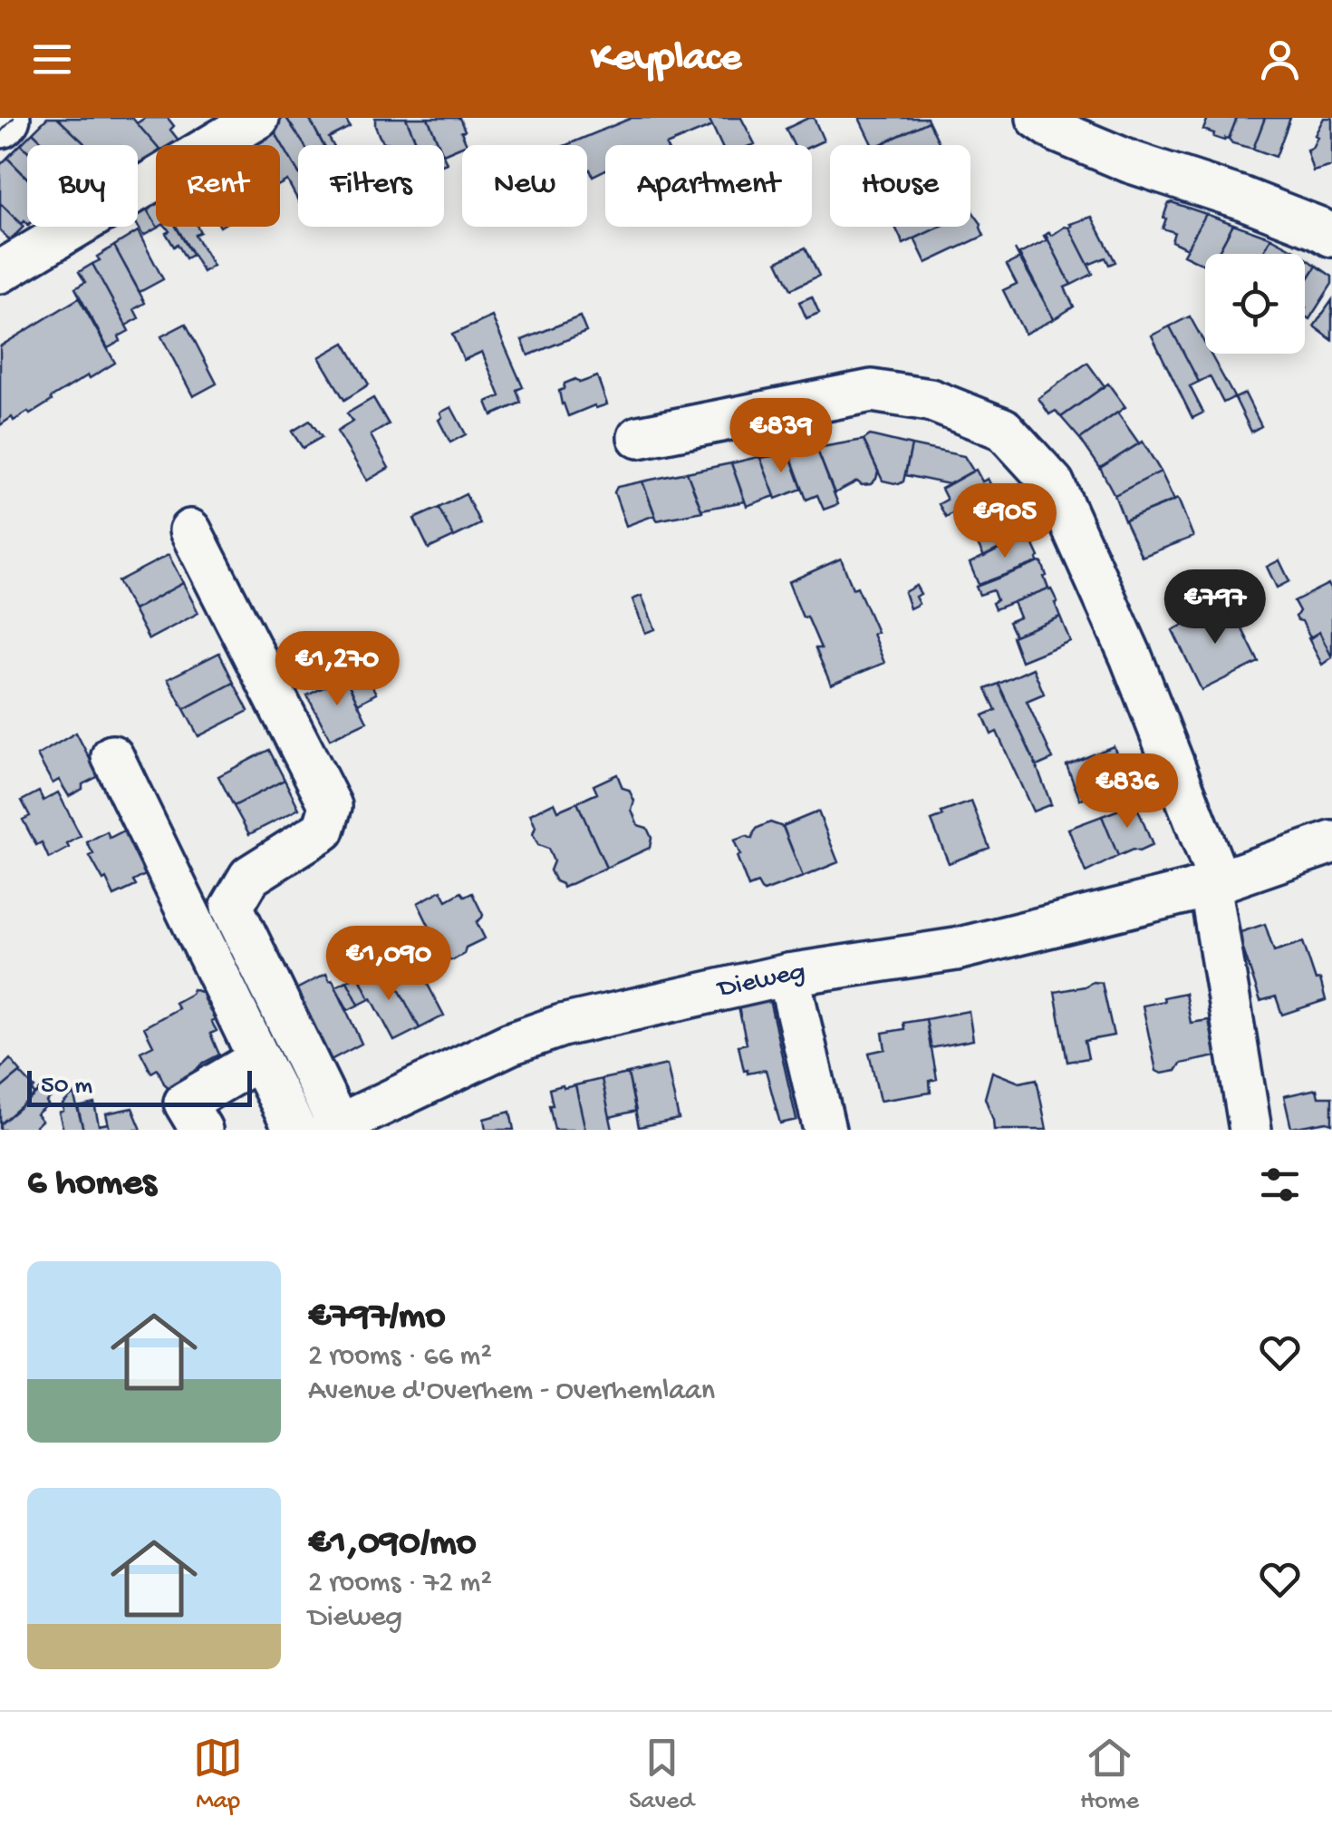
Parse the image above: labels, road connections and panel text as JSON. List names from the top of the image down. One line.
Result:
{"streets":{"street":["Dieweg"]},"scale_bar":"50 m","page":{"header":"Keyplace","chip":["Buy","Rent","Filters","New","Apartment","House"],"price":["€839","€905","€797","€1,270","€836","€1,090"],"scale":"50 m","heading":"6 homes","list":[{"name":"€797/mo","note":"2 rooms · 66 m² · Avenue d'Overhem - Overhemlaan"},{"name":"€1,090/mo","note":"2 rooms · 72 m² · Dieweg"}],"tabs":["Map","Saved","Home"]}}
